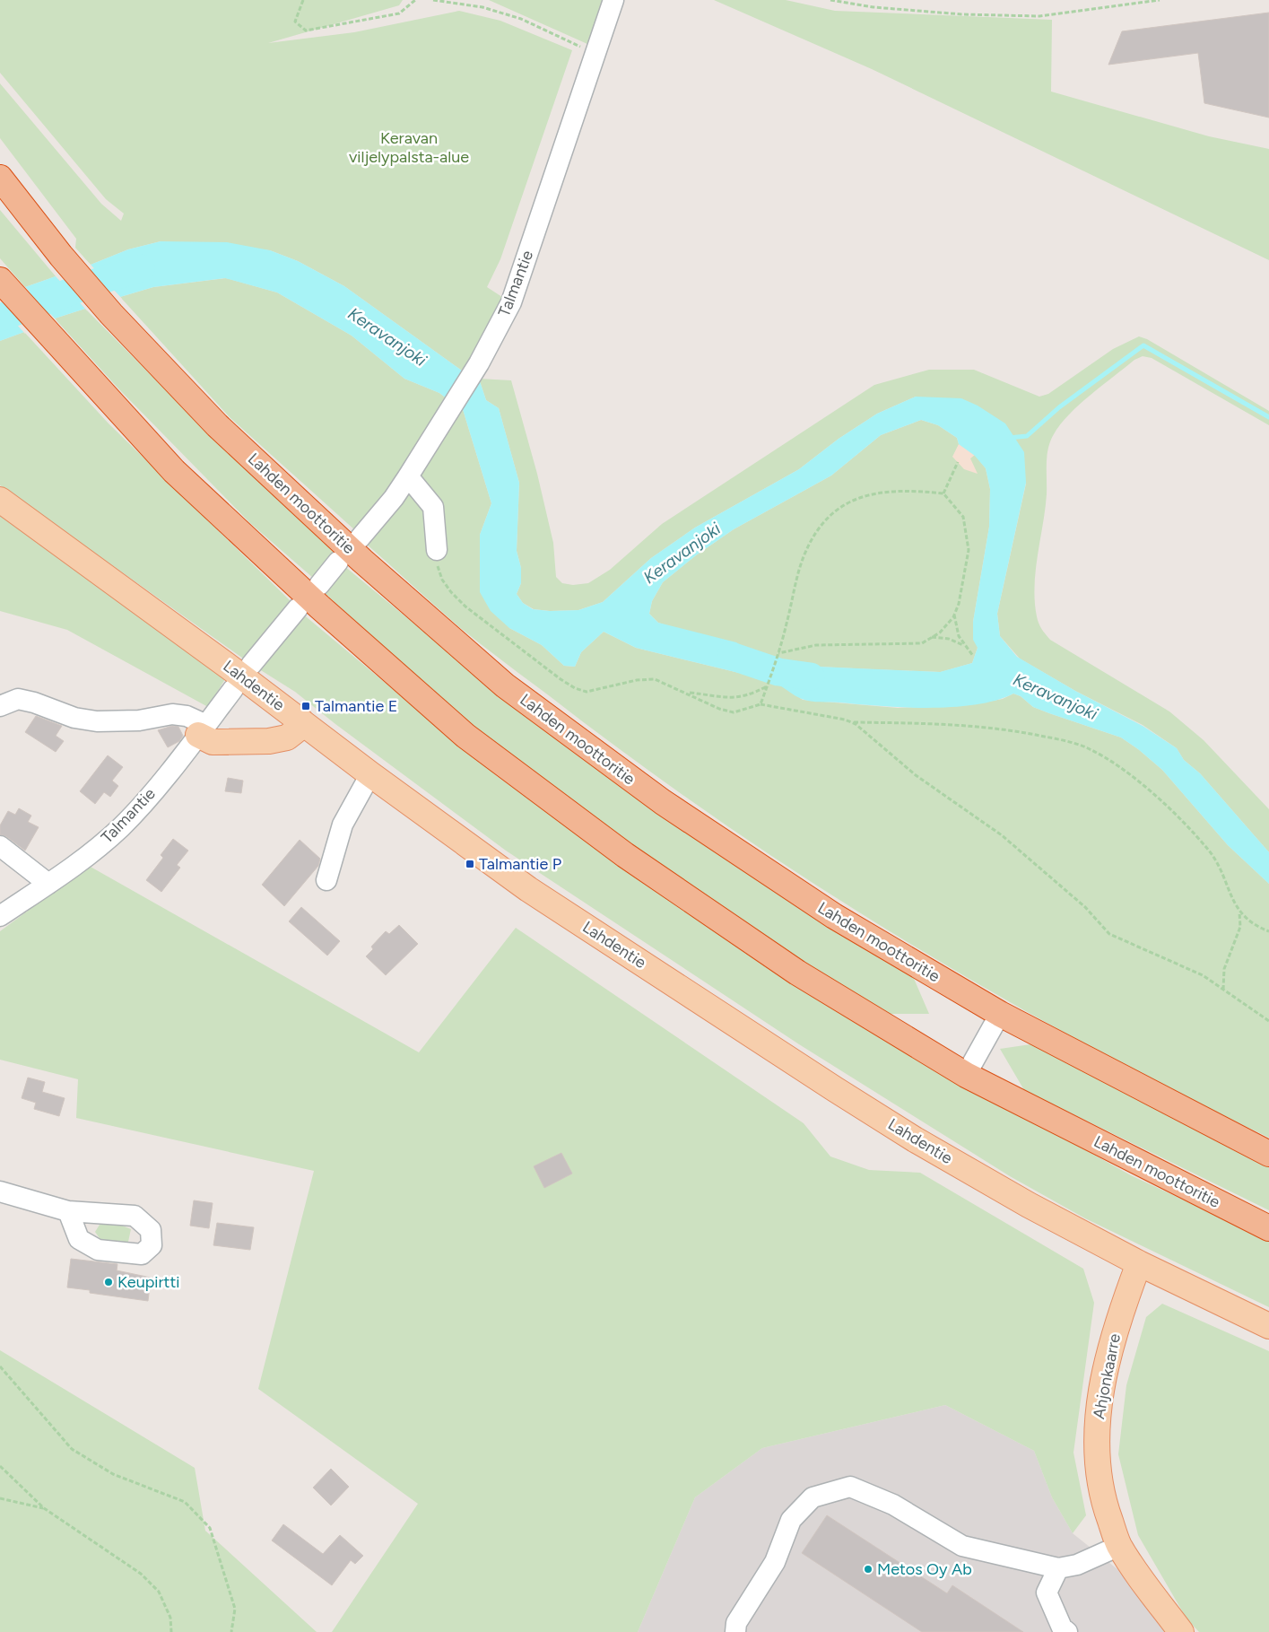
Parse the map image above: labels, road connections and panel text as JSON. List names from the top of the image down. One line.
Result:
{"streets":{"highway":["Lahden moottoritie"],"main road":["Lahdentie","Ahjonkaarre"],"street":["Talmantie"]},"crossings":[["Lahdentie","Ahjonkaarre"]],"water":["Keravanjoki"],"parks":["Keravan viljelypalsta-alue"],"places":{"transit":["Talmantie E","Talmantie P"],"other":["Keupirtti","Metos Oy Ab"]}}
